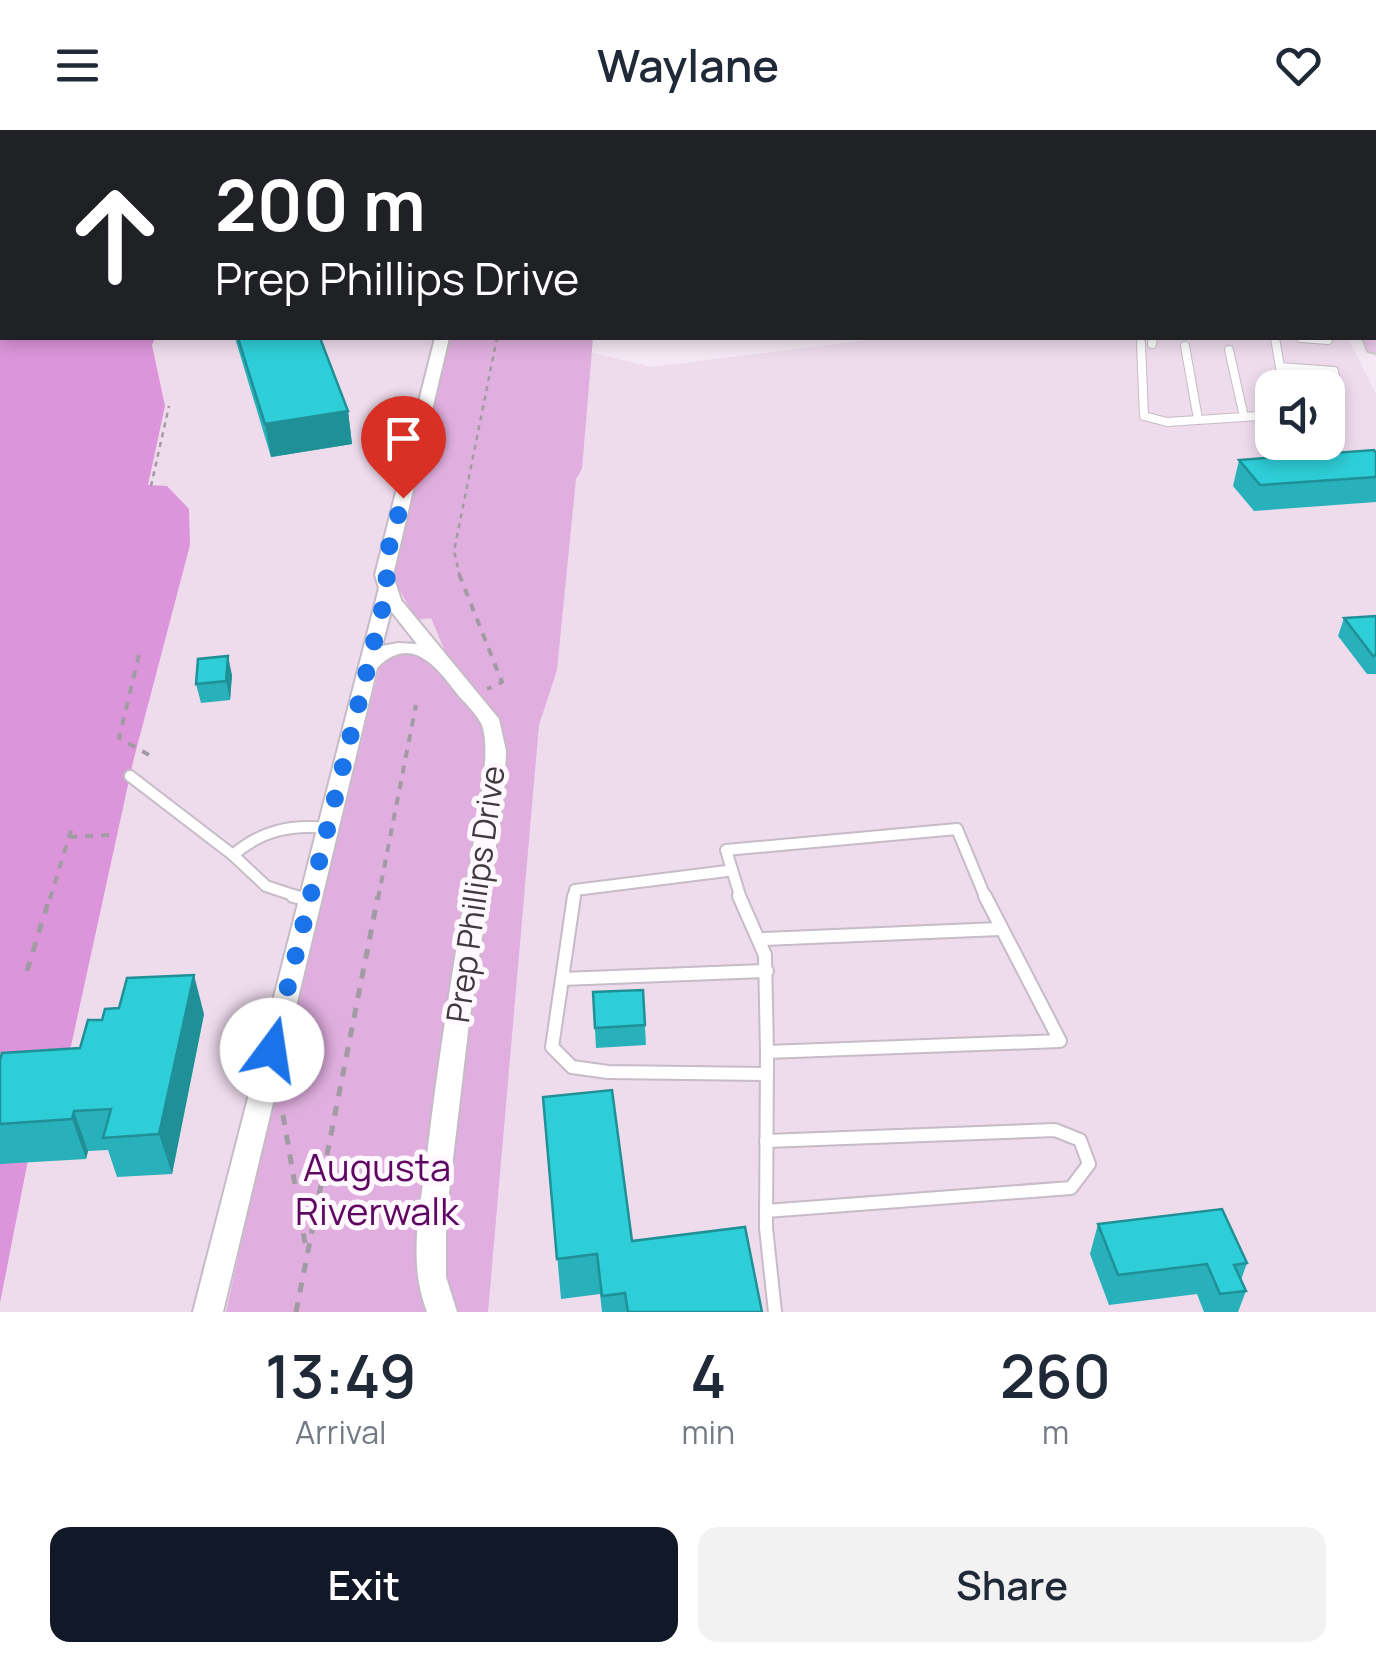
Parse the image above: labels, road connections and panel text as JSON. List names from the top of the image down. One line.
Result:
{"streets":{"street":["Prep Phillips Drive"]},"parks":["Augusta Riverwalk"],"page":{"header":"Waylane","turn":["200 m","Prep Phillips Drive"],"eta":["13:49","Arrival","4","min","260","m"],"buttons":["Exit","Share"]}}
